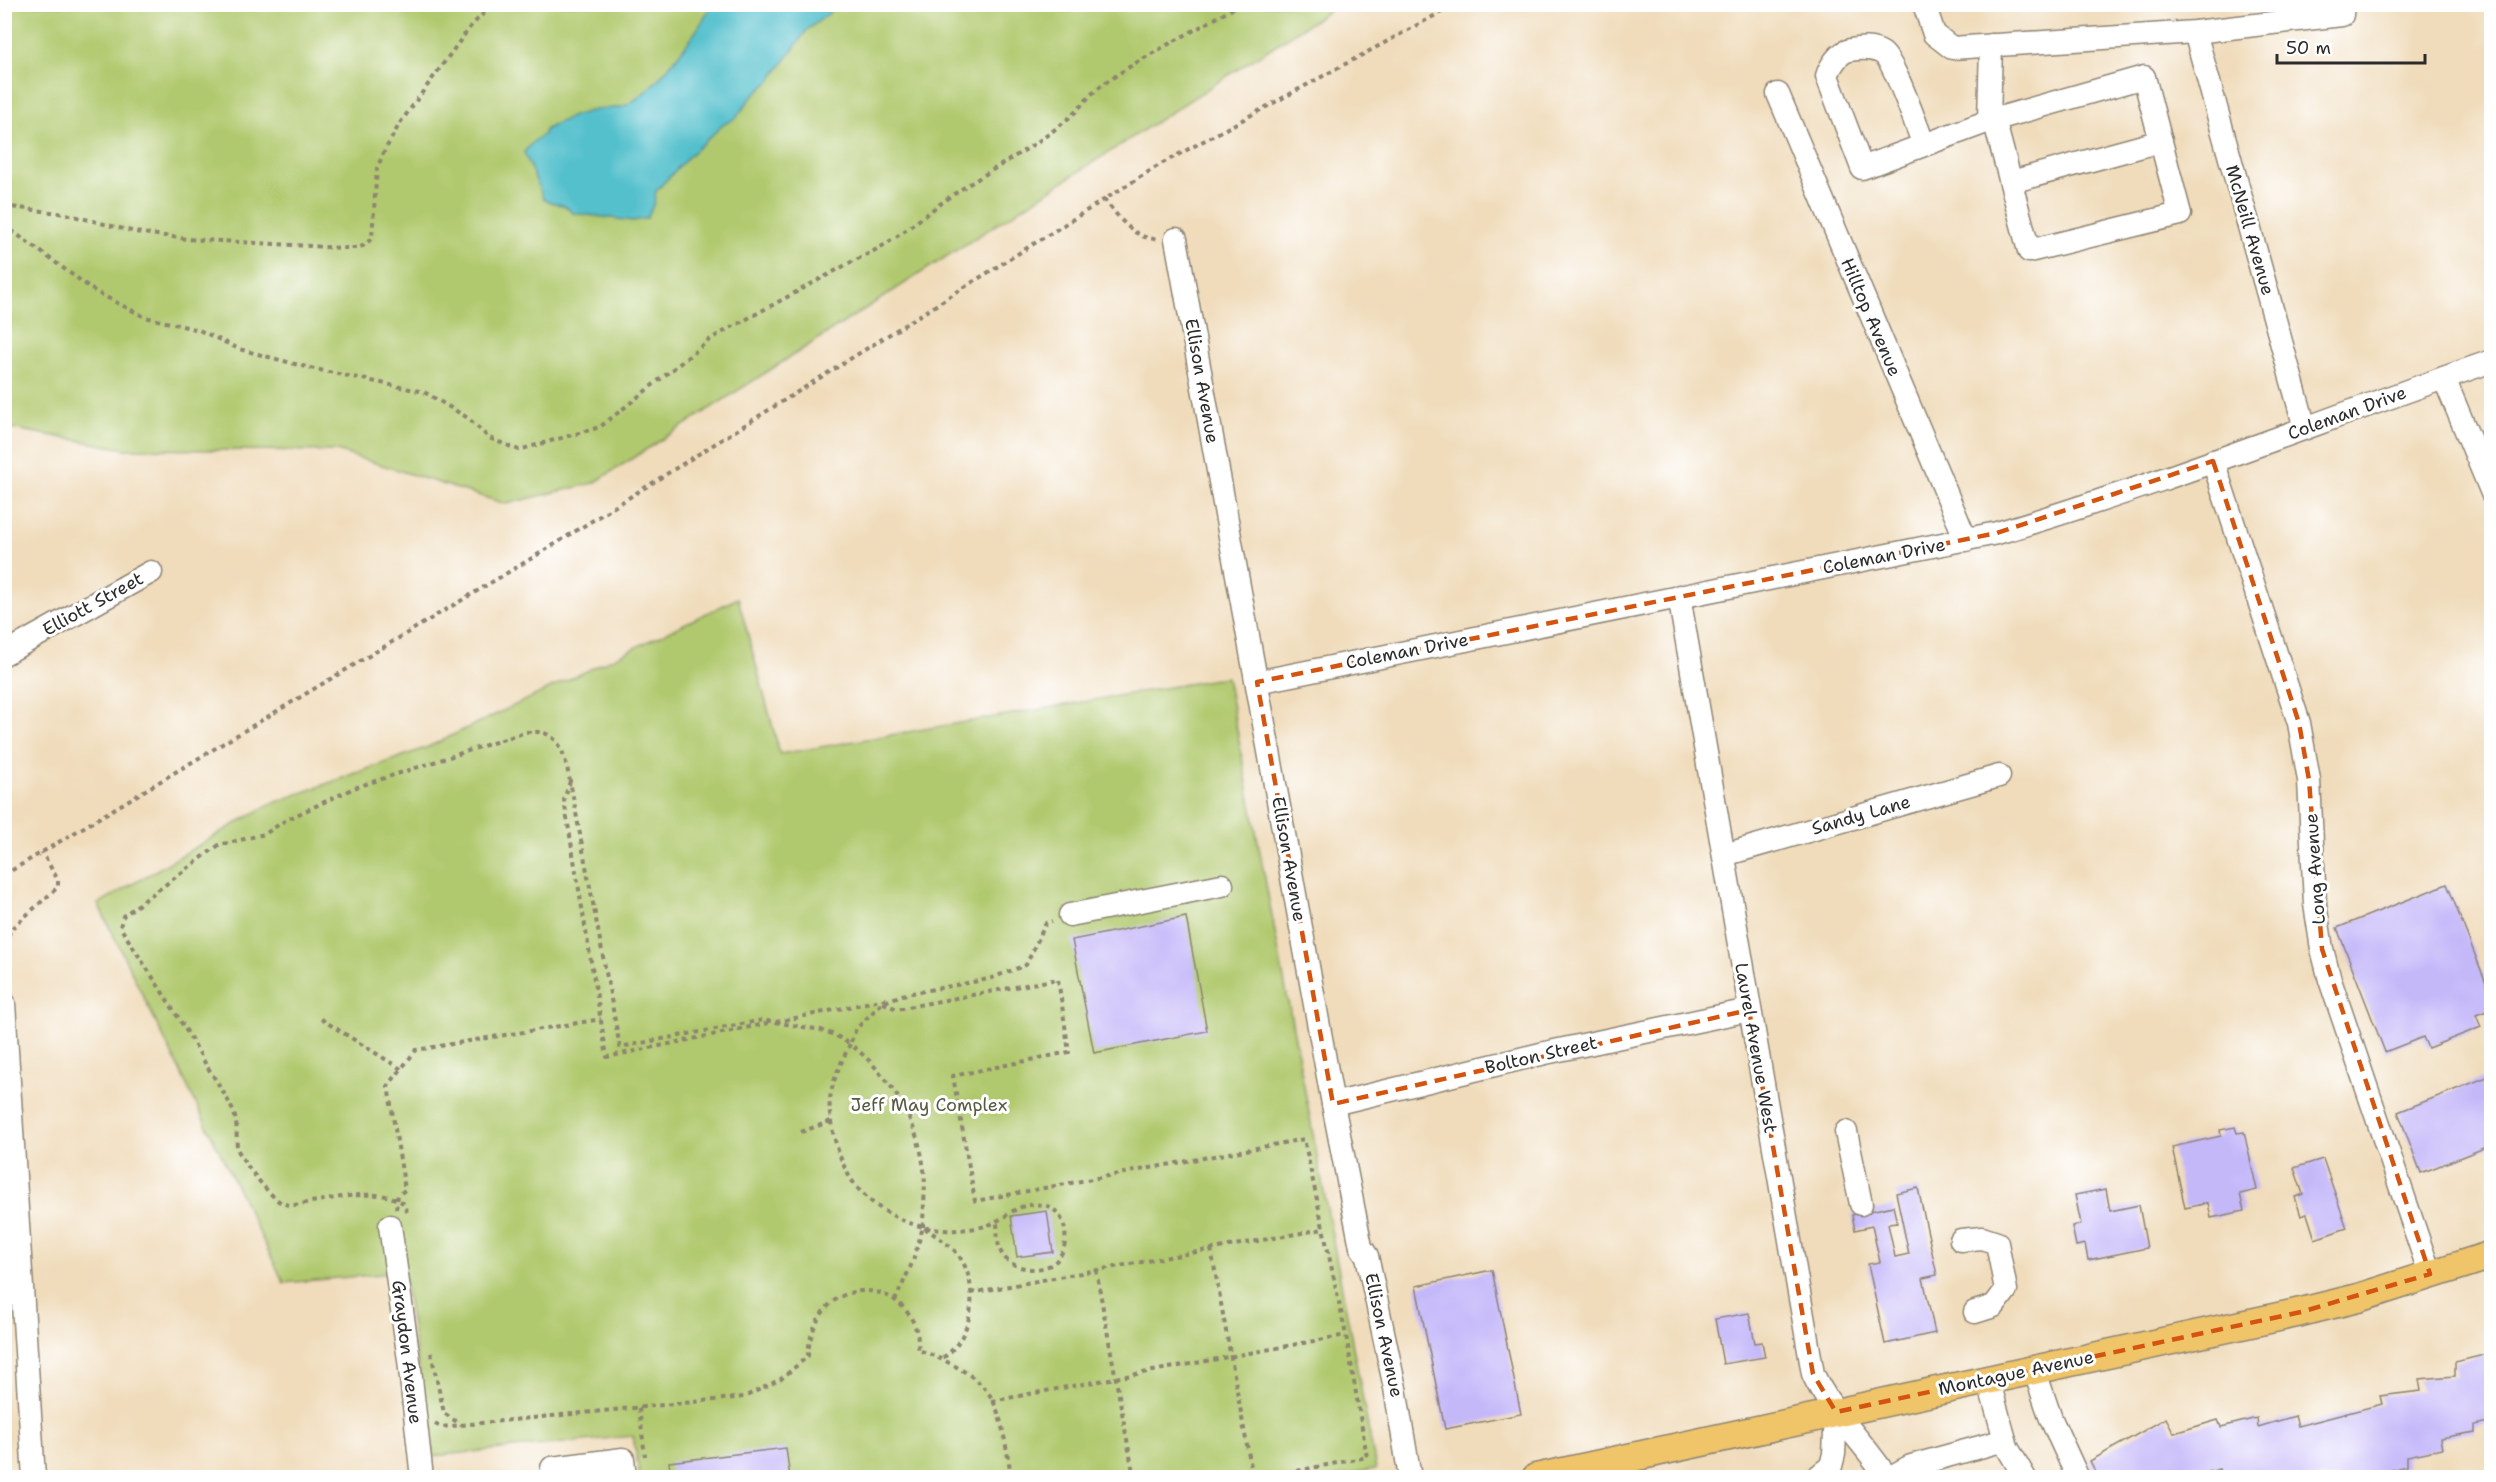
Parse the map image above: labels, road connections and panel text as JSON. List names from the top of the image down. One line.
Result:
{"streets":{"main road":["Montague Avenue"],"street":["McNeill Avenue","Hilltop Avenue","Ellison Avenue","Coleman Drive","Elliott Street","Sandy Lane","Long Avenue","Laurel Avenue West","Bolton Street","Graydon Avenue"]},"crossings":[["McNeill Avenue","Coleman Drive"],["Hilltop Avenue","Coleman Drive"],["Ellison Avenue","Coleman Drive"],["Ellison Avenue","Bolton Street"],["Coleman Drive","Long Avenue"],["Coleman Drive","Laurel Avenue West"],["Sandy Lane","Laurel Avenue West"],["Long Avenue","Montague Avenue"],["Laurel Avenue West","Bolton Street"],["Laurel Avenue West","Montague Avenue"]],"parks":["Jeff May Complex"],"scale_bar":"50 m"}
